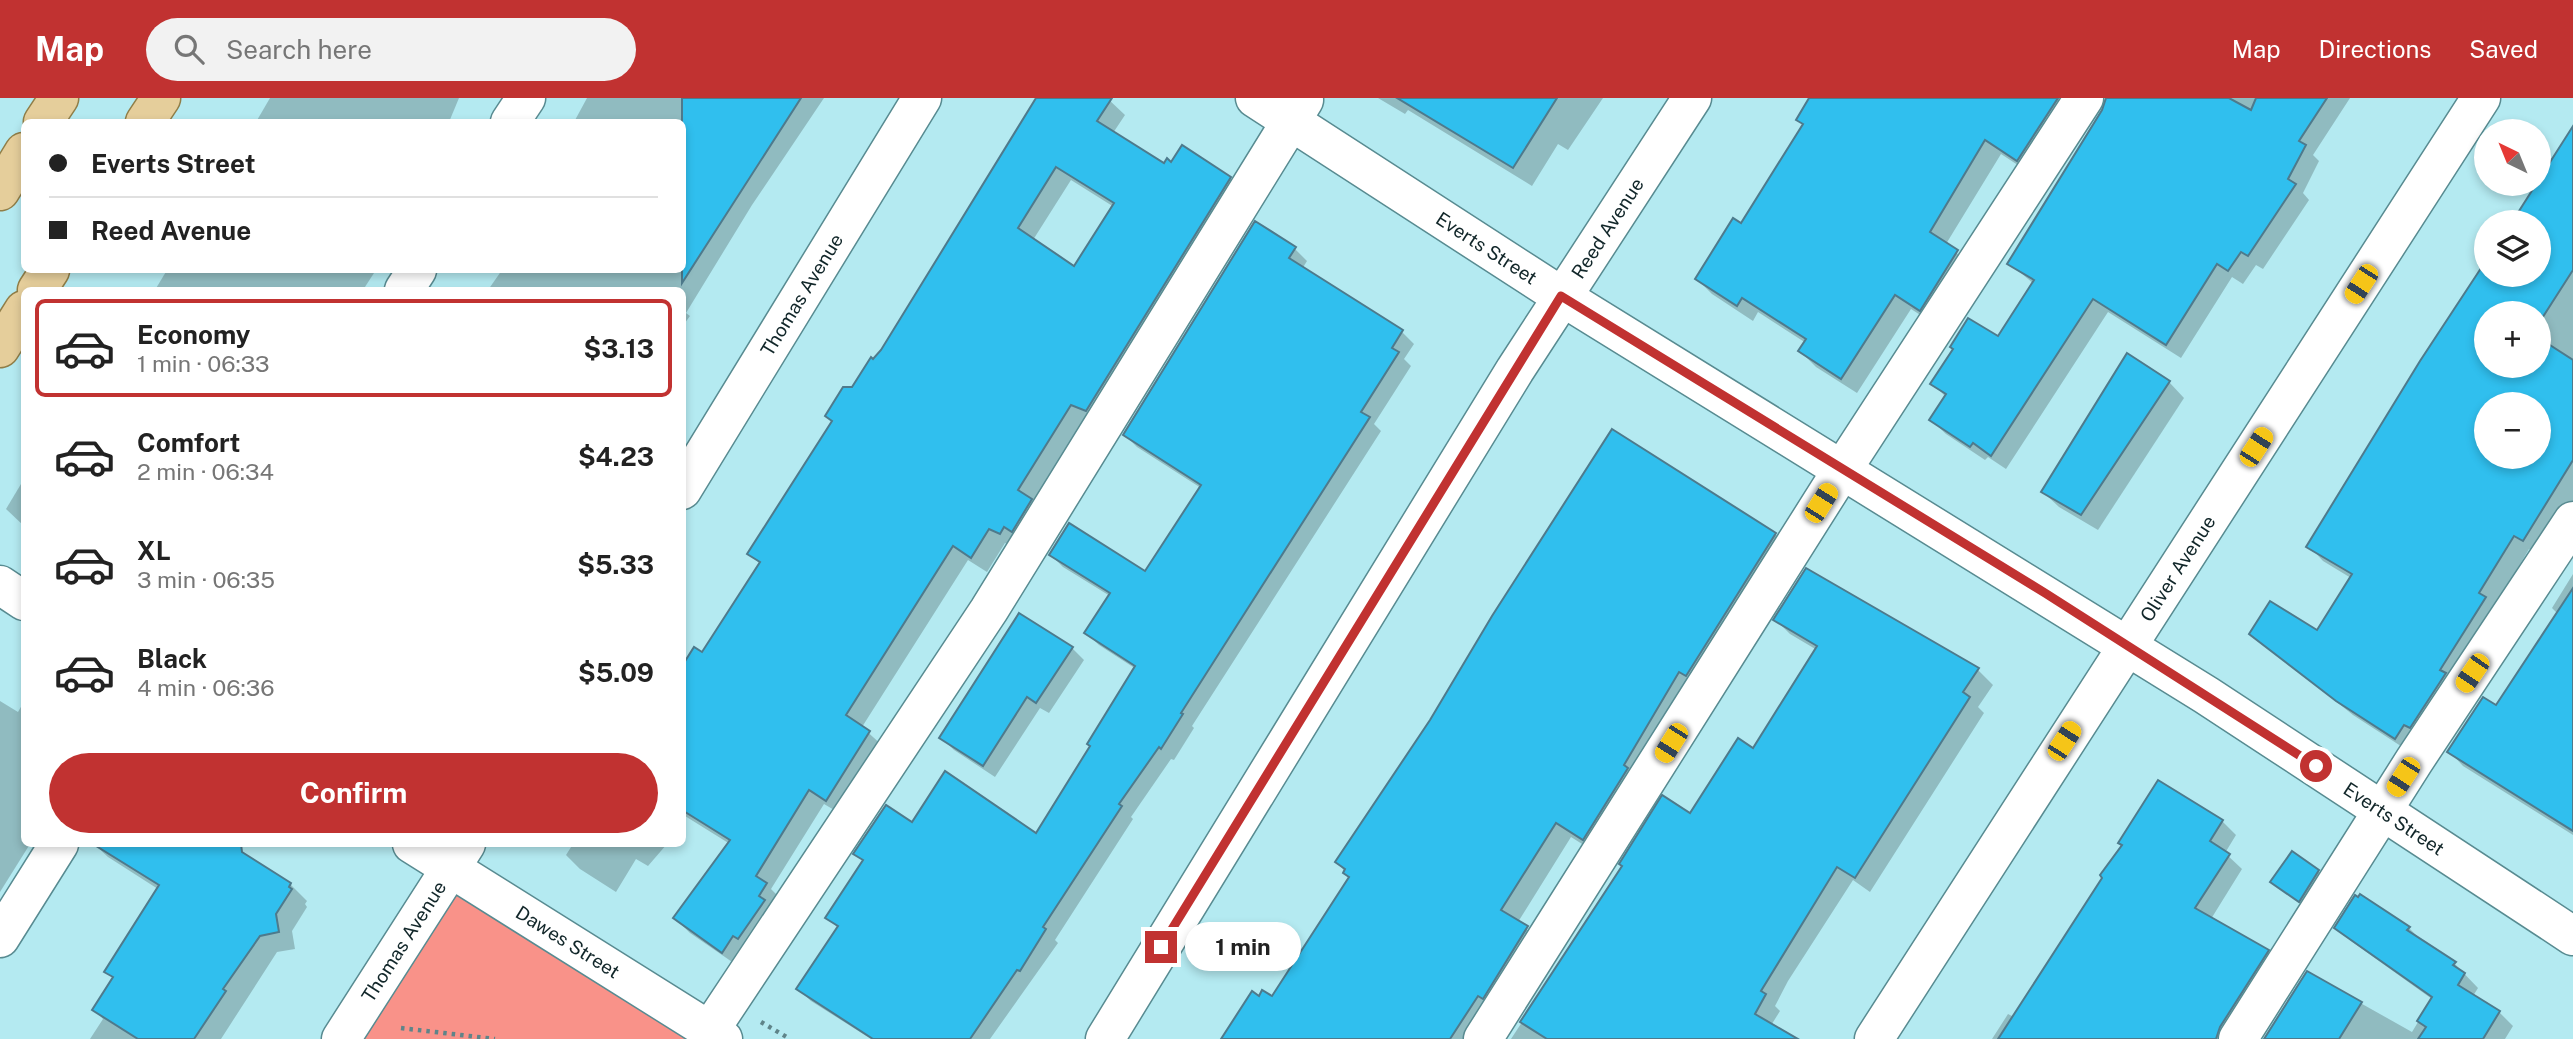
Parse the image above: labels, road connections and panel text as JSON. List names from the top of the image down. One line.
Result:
{"streets":{"street":["Reed Avenue","Everts Street","Thomas Avenue","Oliver Avenue","Dawes Street"]},"crossings":[["Reed Avenue","Everts Street"],["Everts Street","Oliver Avenue"],["Thomas Avenue","Dawes Street"]],"north":"top left","page":{"header":"Map","search":"Search here","nav":["Map","Directions","Saved"],"map_buttons":["+","−"],"banner":["Everts Street","Reed Avenue"],"list":[{"name":"Economy","note":"1 min · 06:33","value":"$3.13"},{"name":"Comfort","note":"2 min · 06:34","value":"$4.23"},{"name":"XL","note":"3 min · 06:35","value":"$5.33"},{"name":"Black","note":"4 min · 06:36","value":"$5.09"}],"buttons":"Confirm","bubble":"1 min"}}
